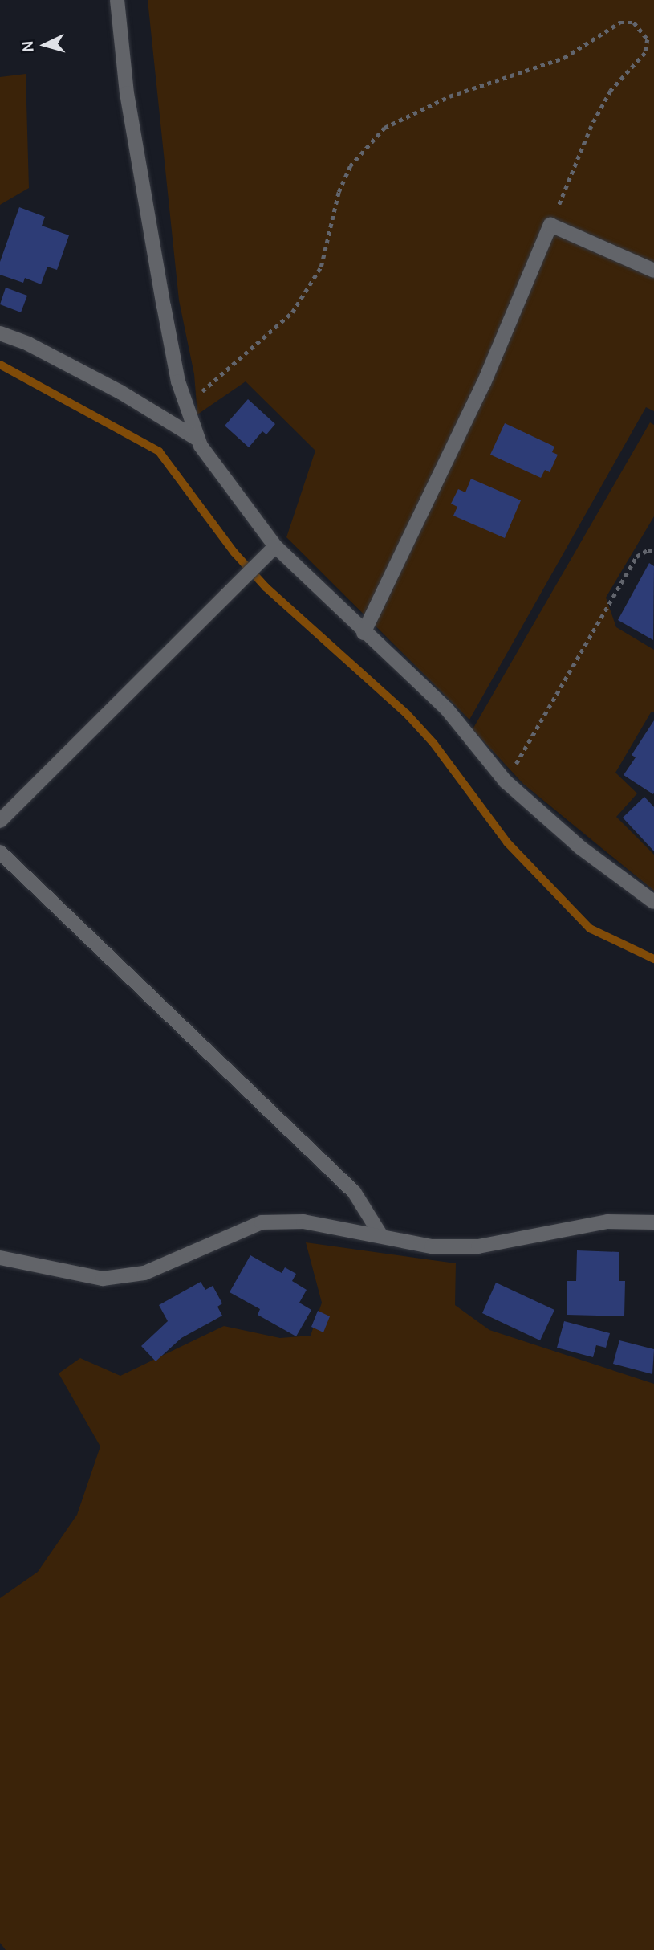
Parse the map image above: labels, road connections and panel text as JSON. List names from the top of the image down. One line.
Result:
{"north":"left"}
